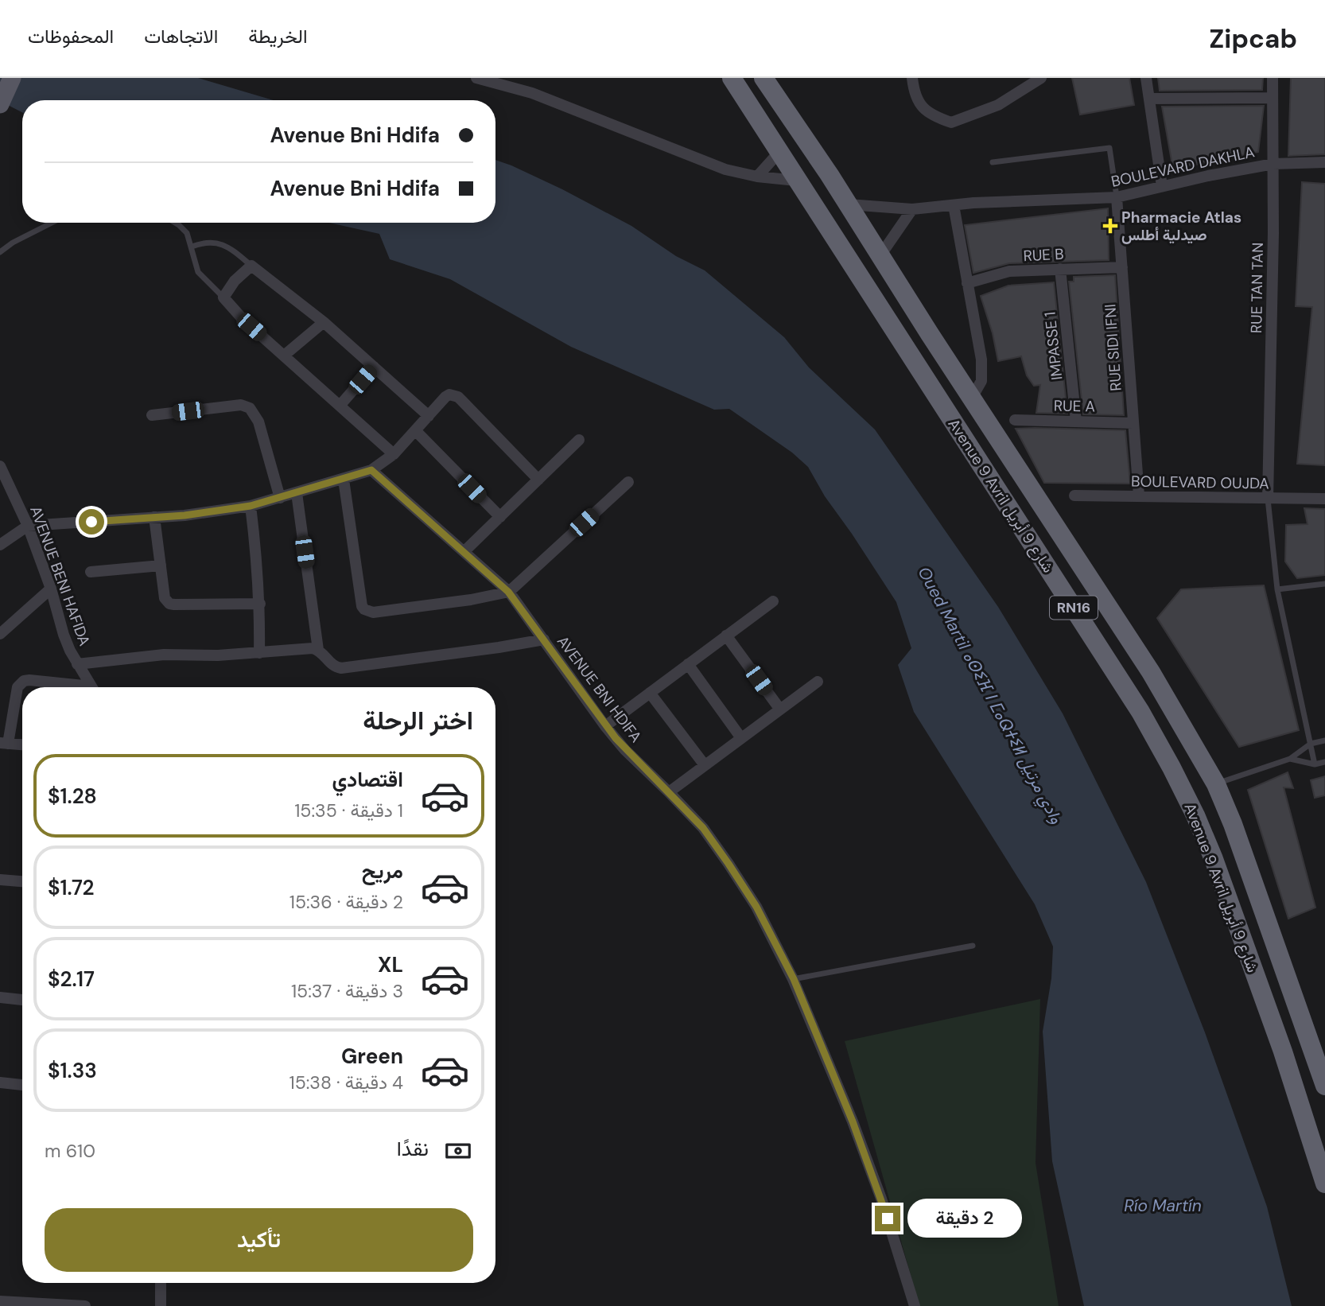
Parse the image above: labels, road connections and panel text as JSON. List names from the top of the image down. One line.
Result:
{"streets":{"highway":["Avenue 9 Avril شارع 9 أبريل","RN16"],"street":["BOULEVARD DAKHLA","RUE B","RUE TAN TAN","IMPASSE 1","RUE SIDI IFNI","RUE A","BOULEVARD OUJDA","AVENUE BENI HAFIDA","AVENUE BNI HDIFA"]},"crossings":[["BOULEVARD DAKHLA","RUE TAN TAN"],["BOULEVARD DAKHLA","RUE SIDI IFNI"],["BOULEVARD DAKHLA","Avenue 9 Avril شارع 9 أبريل"],["RUE B","IMPASSE 1"],["RUE B","RUE SIDI IFNI"],["RUE TAN TAN","BOULEVARD OUJDA"],["IMPASSE 1","RUE A"],["RUE SIDI IFNI","RUE A"],["RUE SIDI IFNI","BOULEVARD OUJDA"]],"water":["Oued Martil ⴰⵙⵉⴼ ⵏ ⵎⴰⵕⵜⵉⵍ وادي مرتيل","Río Martín"],"places":{"health":["Pharmacie Atlas صيدلية أطلس"]},"page":{"header":"Zipcab","nav":["الخريطة","الاتجاهات","المحفوظات"],"banner":["Avenue Bni Hdifa","Avenue Bni Hdifa"],"heading":"اختر الرحلة","list":[{"name":"اقتصادي","note":"1 دقيقة · 15:35","value":"$1.28"},{"name":"مريح","note":"2 دقيقة · 15:36","value":"$1.72"},{"name":"XL","note":"3 دقيقة · 15:37","value":"$2.17"},{"name":"Green","note":"4 دقيقة · 15:38","value":"$1.33"}],"pay":["نقدًا","610 m"],"buttons":"تأكيد","bubble":"2 دقيقة"}}
